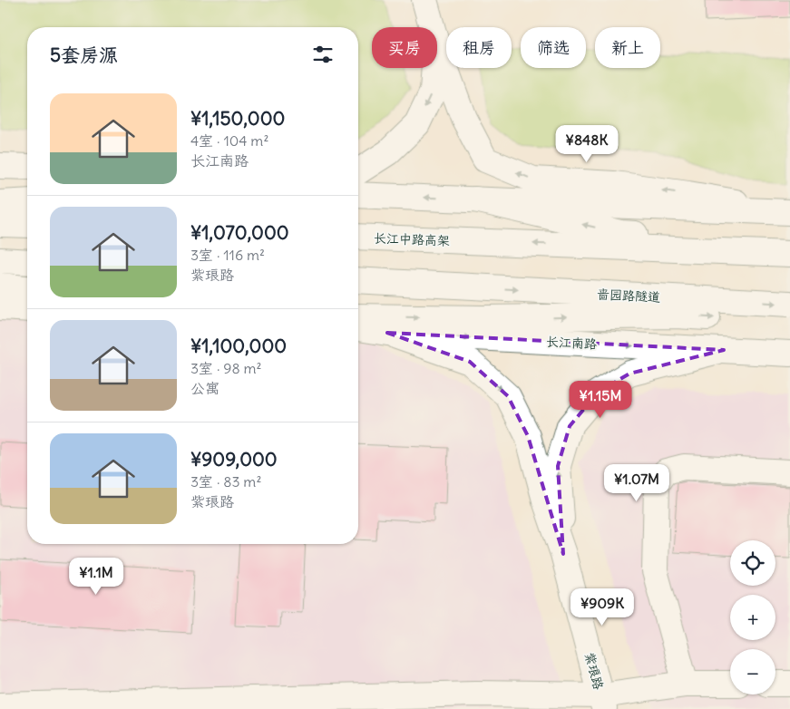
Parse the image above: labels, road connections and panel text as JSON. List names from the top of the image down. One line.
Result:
{"streets":{"main road":["长江中路高架","啬园路隧道","长江南路","紫琅路"]},"page":{"chip":["买房","租房","筛选","新上"],"heading":"5套房源","list":[{"name":"¥1,150,000","note":"4室 · 104 m² · 长江南路"},{"name":"¥1,070,000","note":"3室 · 116 m² · 紫琅路"},{"name":"¥1,100,000","note":"3室 · 98 m² · 公寓"},{"name":"¥909,000","note":"3室 · 83 m² · 紫琅路"}],"price":["¥848K","¥1.15M","¥1.07M","¥1.1M","¥909K"],"map_buttons":["+","−"]}}
